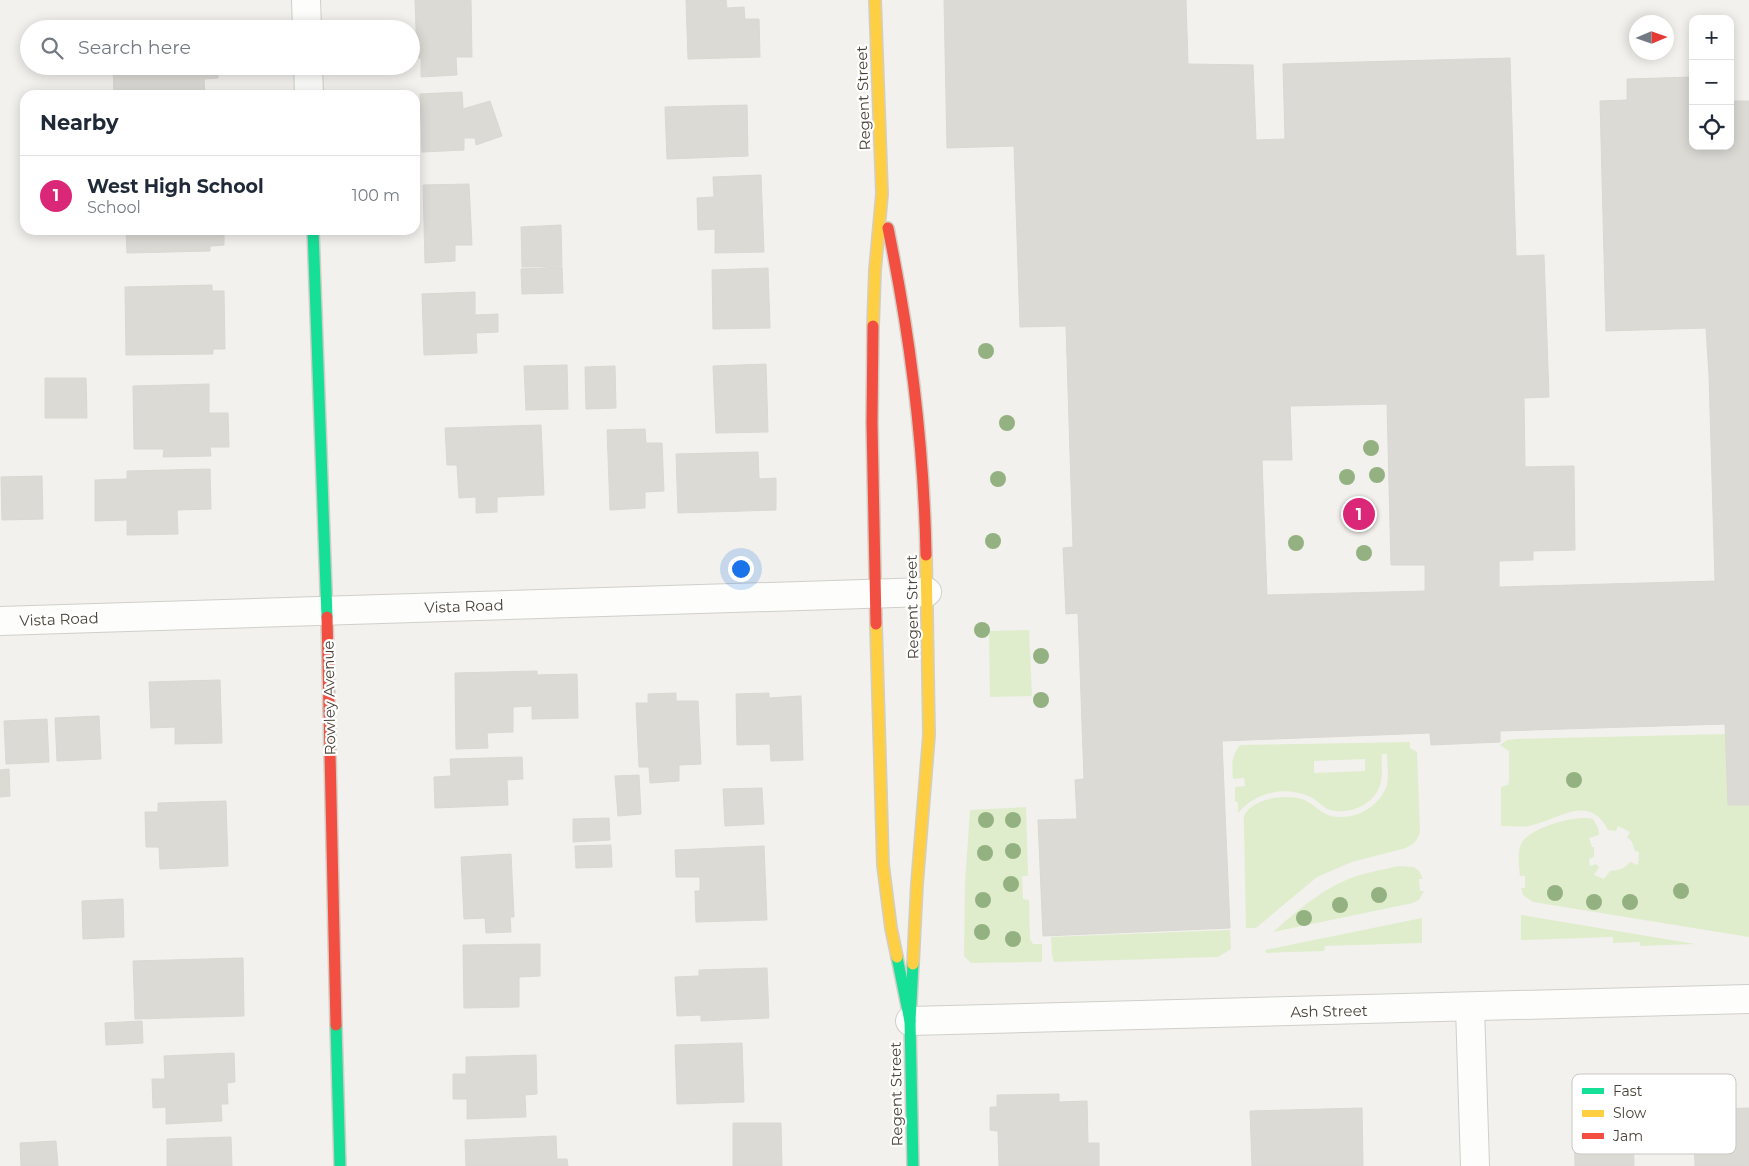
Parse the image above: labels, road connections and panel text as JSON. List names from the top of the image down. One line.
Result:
{"streets":{"main road":["Regent Street","Rowley Avenue"],"street":["Vista Road","Ash Street"]},"crossings":[["Regent Street","Vista Road"],["Regent Street","Ash Street"],["Vista Road","Rowley Avenue"]],"legend":["Fast","Slow","Jam"],"north":"right","page":{"map_buttons":["+","−"],"search":"Search here","heading":"Nearby","list":[{"mark":"1","name":"West High School","note":"School","value":"100 m"}],"pins":"1"}}
